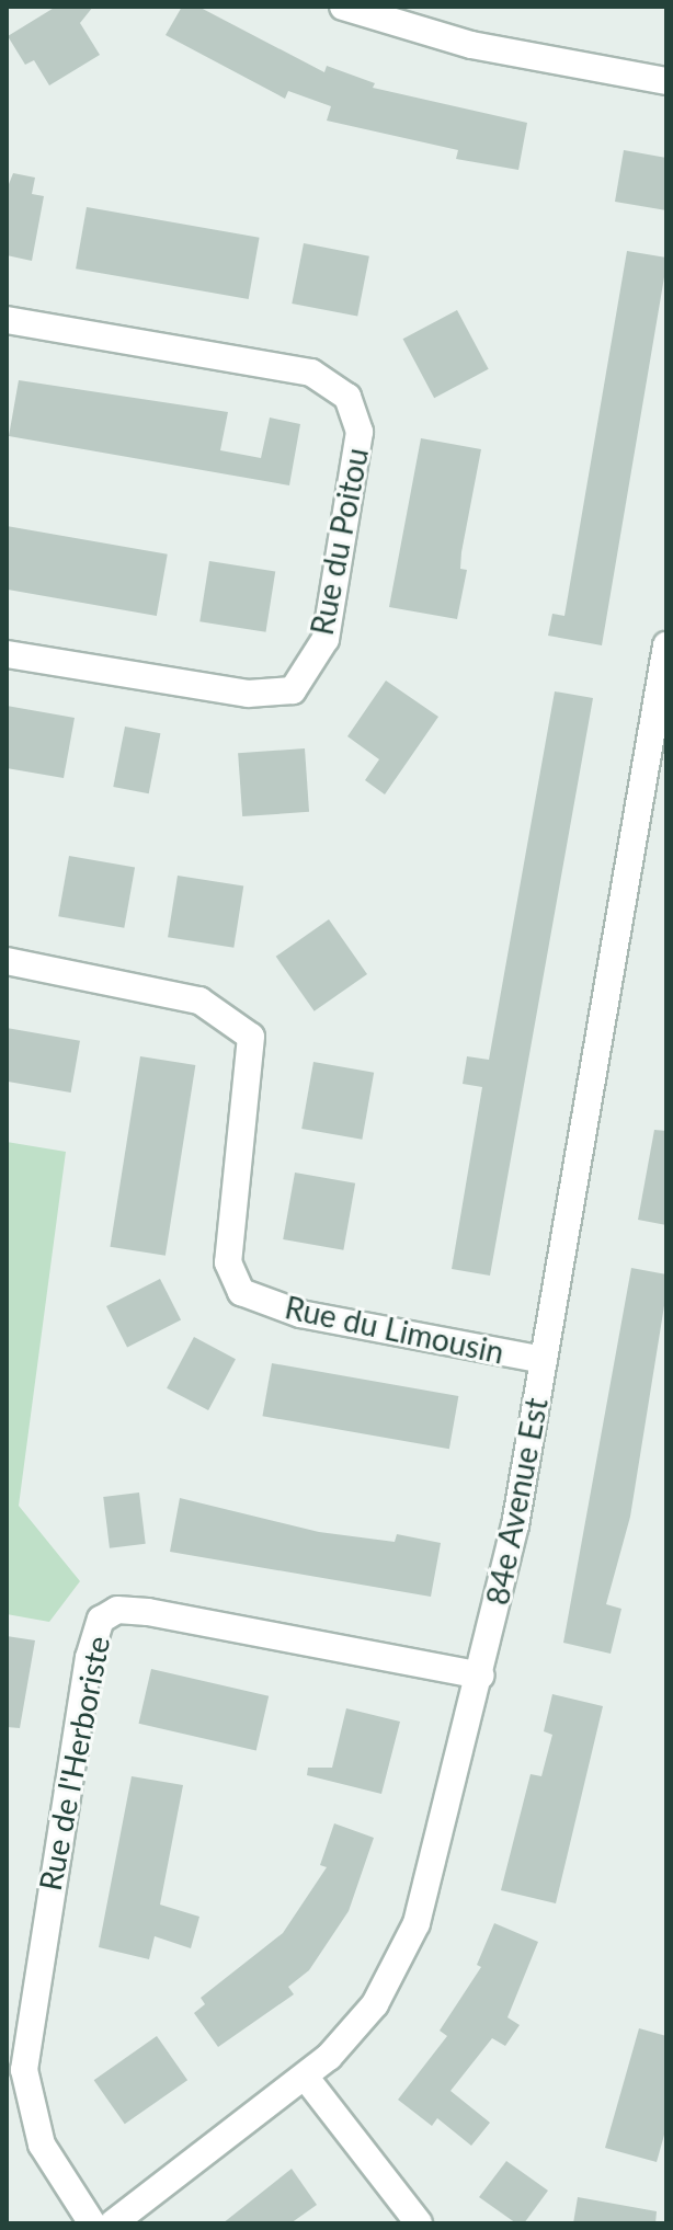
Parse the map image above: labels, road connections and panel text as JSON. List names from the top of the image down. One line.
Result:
{"streets":{"street":["Rue du Poitou","Rue du Limousin","84e Avenue Est","Rue de l'Herboriste"]},"crossings":[["Rue du Limousin","84e Avenue Est"],["84e Avenue Est","Rue de l'Herboriste"]]}
